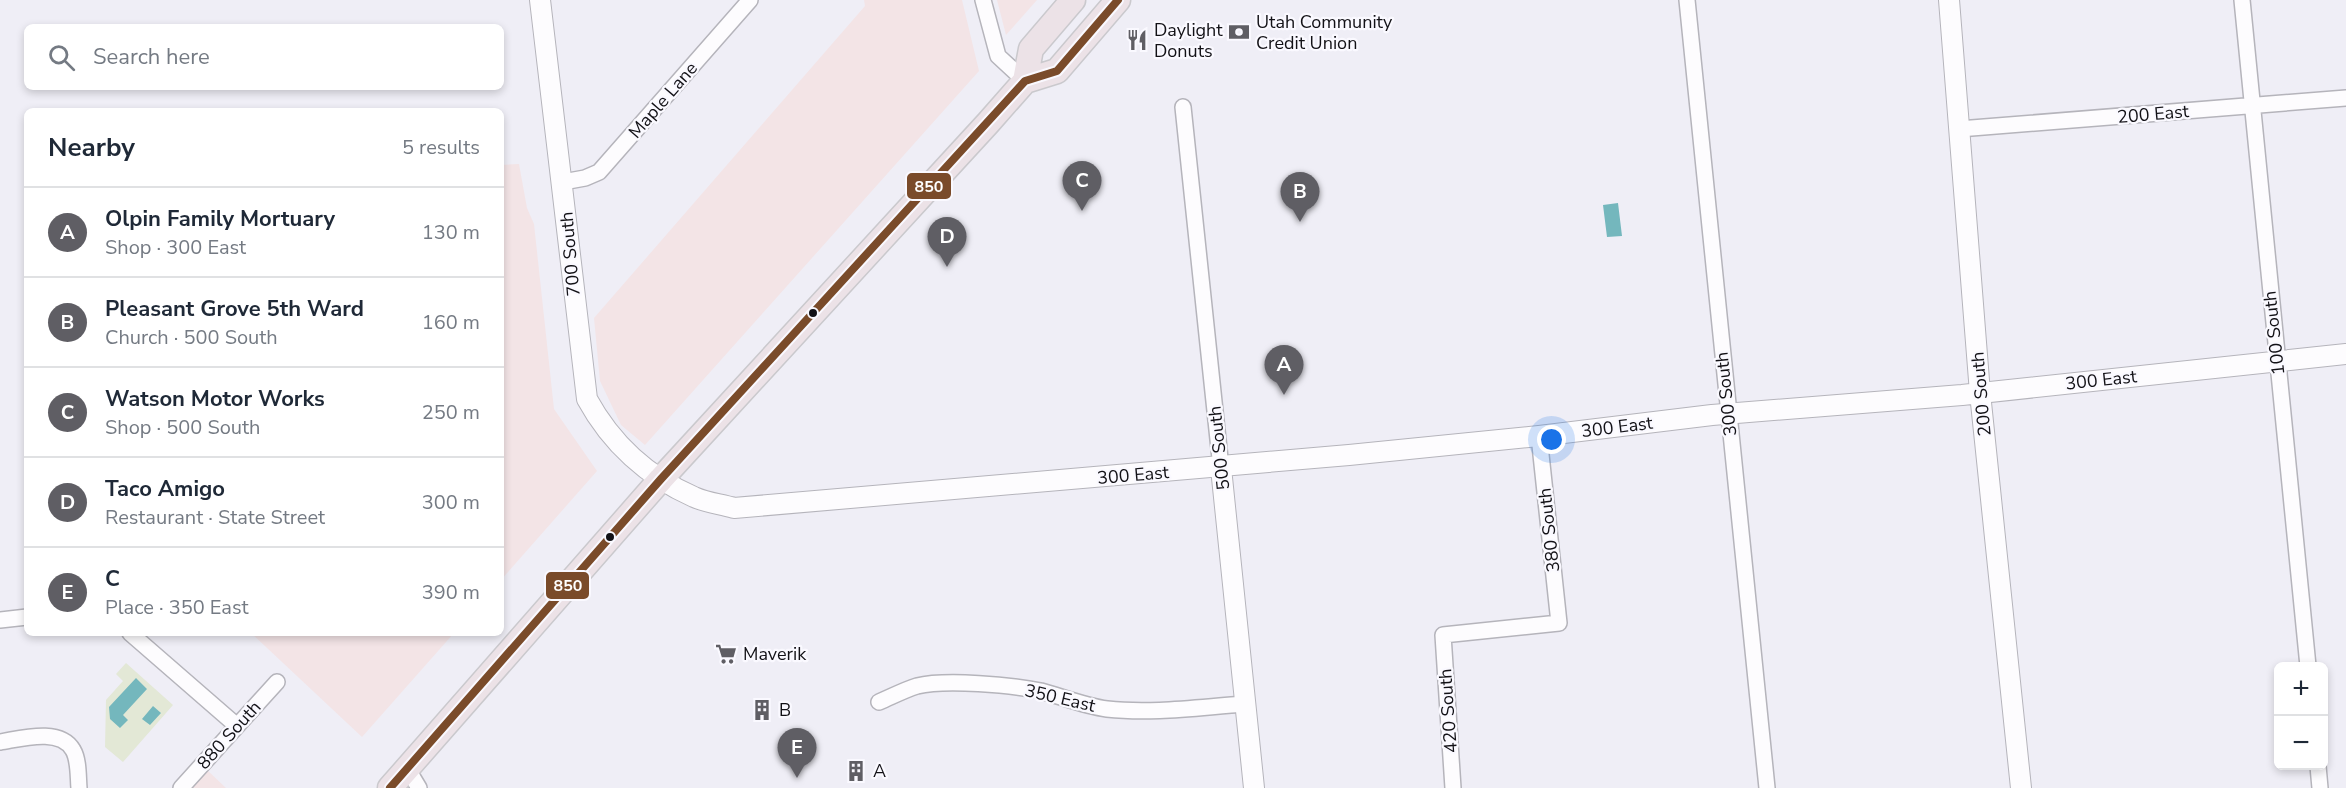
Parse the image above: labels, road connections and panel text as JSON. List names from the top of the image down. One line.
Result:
{"streets":{"street":["Maple Lane","200 East","700 South","100 South","300 East","300 South","200 South","500 South","380 South","350 East","420 South","880 South"]},"crossings":[["Maple Lane","700 South"],["200 East","100 South"],["200 East","200 South"],["700 South","300 East"],["100 South","300 East"],["300 East","300 South"],["300 East","200 South"],["300 East","500 South"],["300 East","380 South"],["500 South","350 East"],["380 South","420 South"]],"places":{"bank":["Utah Community Credit Union"],"restaurant":["Daylight Donuts"],"supermarket":["Maverik"],"building":["B","A"]},"lines":["transit line 850"],"page":{"search":"Search here","heading":["Nearby","5 results"],"pins":["C","B","D","A","E"],"list":[{"mark":"A","name":"Olpin Family Mortuary","note":"Shop · 300 East","value":"130 m"},{"mark":"B","name":"Pleasant Grove 5th Ward","note":"Church · 500 South","value":"160 m"},{"mark":"C","name":"Watson Motor Works","note":"Shop · 500 South","value":"250 m"},{"mark":"D","name":"Taco Amigo","note":"Restaurant · State Street","value":"300 m"},{"mark":"E","name":"C","note":"Place · 350 East","value":"390 m"}],"map_buttons":["+","−"]}}
